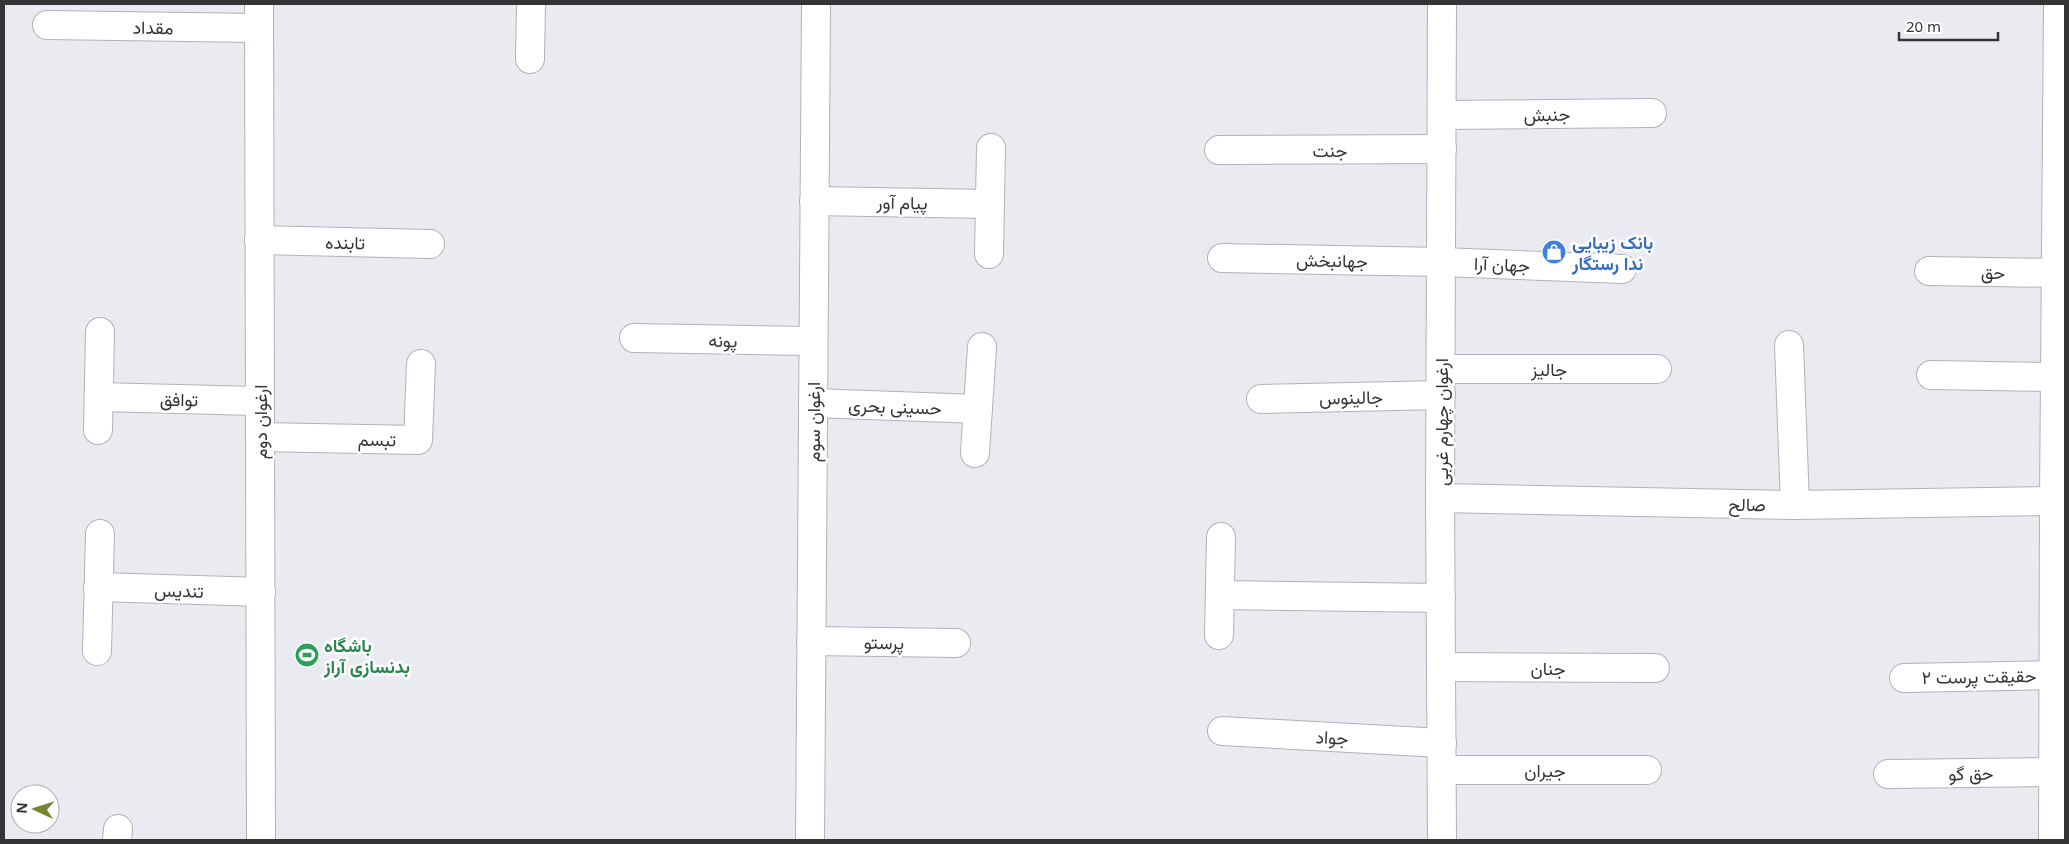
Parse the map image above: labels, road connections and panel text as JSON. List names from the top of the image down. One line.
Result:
{"streets":{"street":["مقداد","جنبش","جنت","پیام آور","تابنده","جهانبخش","جهان آرا","حق","پونه","جالیز","جالینوس","توافق","حسینی بحری","ارغوان دوم","ارغوان سوم","ارغوان چهارم غربی","تبسم","صالح","تندیس","پرستو","جنان","حقیقت پرست ۲","جواد","جیران","حق گو"]},"crossings":[["مقداد","ارغوان دوم"],["جنبش","ارغوان چهارم غربی"],["جنت","ارغوان چهارم غربی"],["پیام آور","ارغوان سوم"],["تابنده","ارغوان دوم"],["جهانبخش","جهان آرا"],["جهانبخش","ارغوان چهارم غربی"],["جهان آرا","ارغوان چهارم غربی"],["پونه","ارغوان سوم"],["جالیز","جالینوس"],["جالیز","ارغوان چهارم غربی"],["جالینوس","ارغوان چهارم غربی"],["توافق","ارغوان دوم"],["حسینی بحری","ارغوان سوم"],["ارغوان دوم","تبسم"],["ارغوان دوم","تندیس"],["ارغوان سوم","پرستو"],["ارغوان چهارم غربی","صالح"],["ارغوان چهارم غربی","جنان"],["ارغوان چهارم غربی","جواد"],["ارغوان چهارم غربی","جیران"]],"places":{"shop":["بانک زیبایی ندا رستگار"],"sports":["باشگاه بدنسازی آراز"]},"scale_bar":"20 m","north":"left"}
